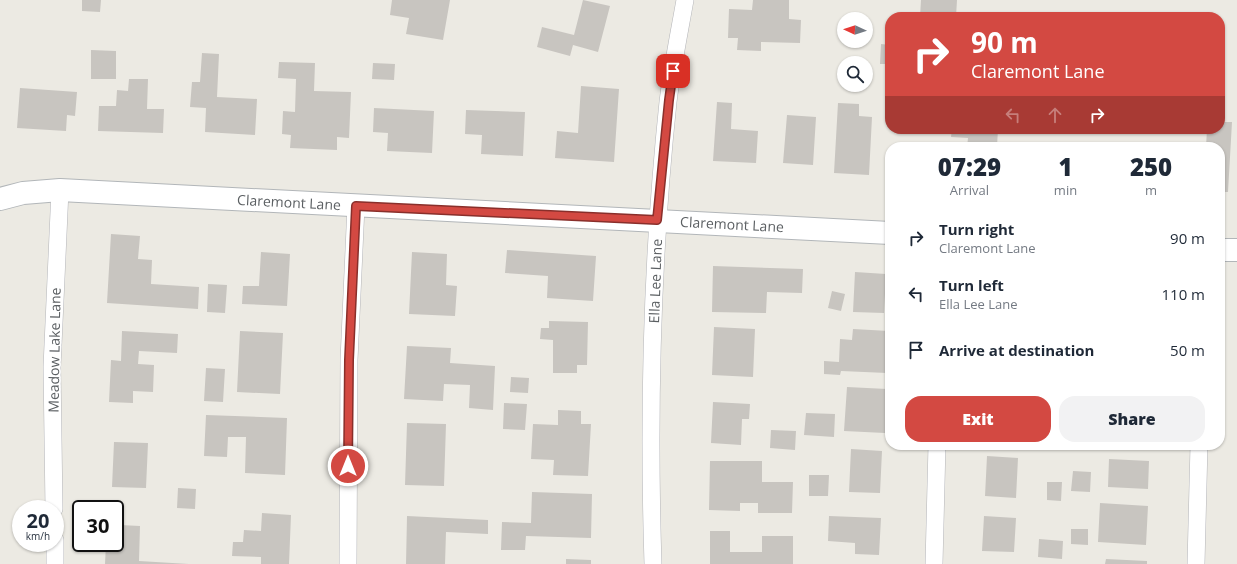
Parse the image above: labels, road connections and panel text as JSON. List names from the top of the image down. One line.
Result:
{"streets":{"street":["Claremont Lane","Ella Lee Lane","Meadow Lake Lane"]},"crossings":[["Claremont Lane","Ella Lee Lane"],["Claremont Lane","Meadow Lake Lane"]],"north":"left","page":{"turn":["90 m","Claremont Lane"],"eta":["07:29","Arrival","1","min","250","m"],"list":[{"name":"Turn right","note":"Claremont Lane","value":"90 m"},{"name":"Turn left","note":"Ella Lee Lane","value":"110 m"},{"name":"Arrive at destination","value":"50 m"}],"buttons":["Exit","Share"],"speed":"20 km/h","limit":"30"}}
